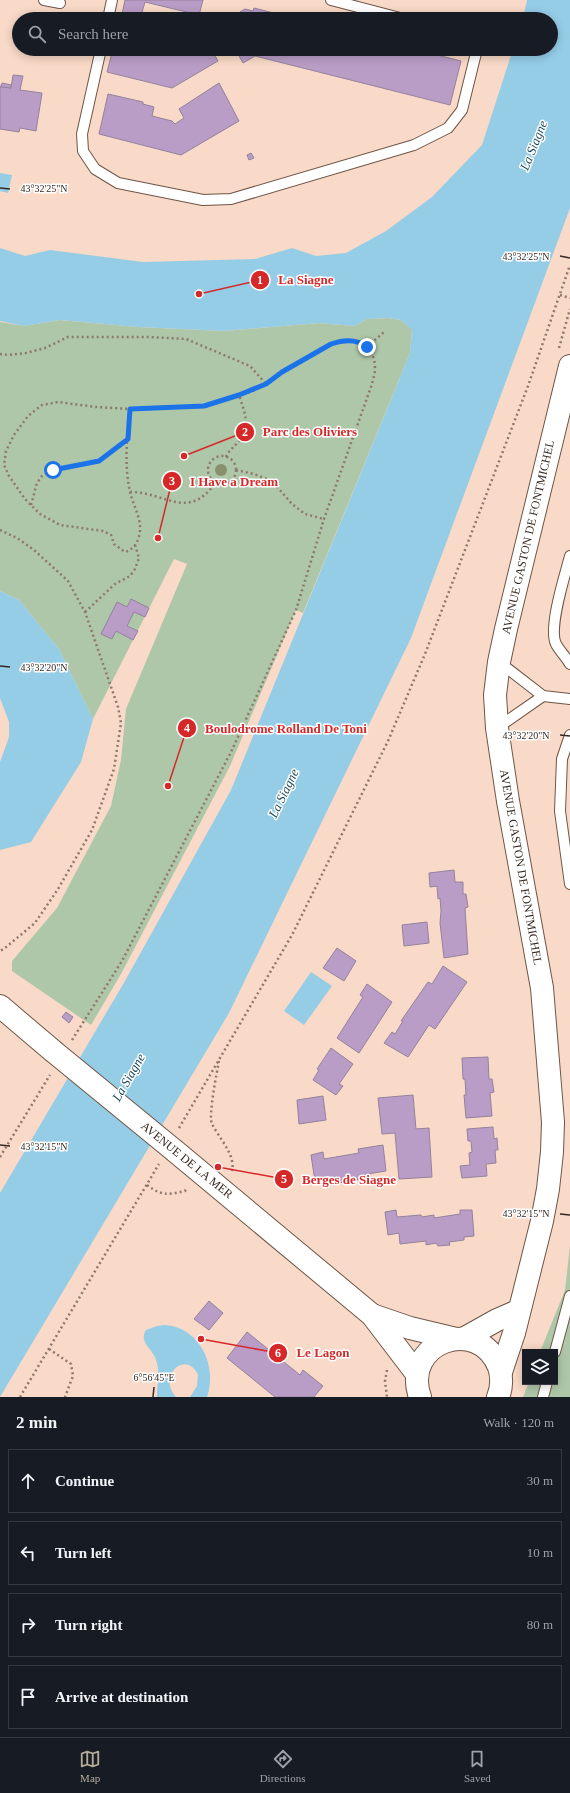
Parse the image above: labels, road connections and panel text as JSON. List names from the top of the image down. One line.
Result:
{"streets":{"main road":["AVENUE GASTON DE FONTMICHEL","AVENUE DE LA MER"]},"water":["La Siagne"],"places":["La Siagne","Parc des Oliviers","I Have a Dream","Boulodrome Rolland De Toni","Berges de Siagne","Le Lagon"],"page":{"search":"Search here","heading":["2 min","Walk · 120 m"],"list":[["Continue","30 m"],["Turn left","10 m"],["Turn right","80 m"],"Arrive at destination"],"nav":["Map","Directions","Saved"]},"coordinates":["43°32'25\"N","43°32'20\"N","43°32'15\"N","6°56'45\"E"]}
